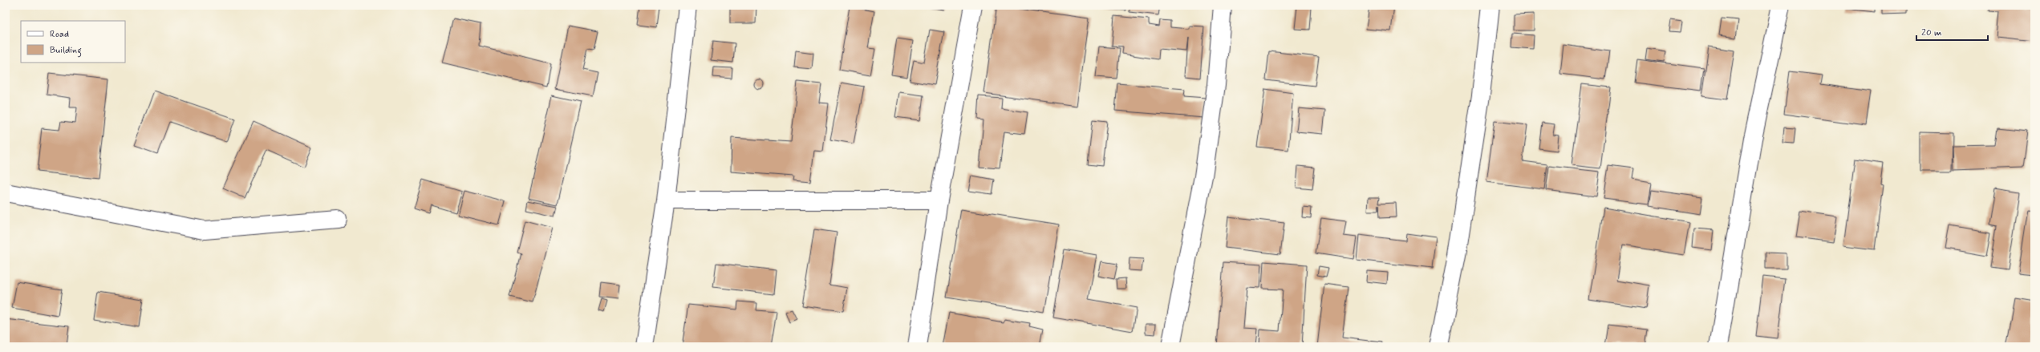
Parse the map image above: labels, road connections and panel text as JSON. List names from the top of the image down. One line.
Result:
{"legend":["Road","Building"],"scale_bar":"20 m"}
